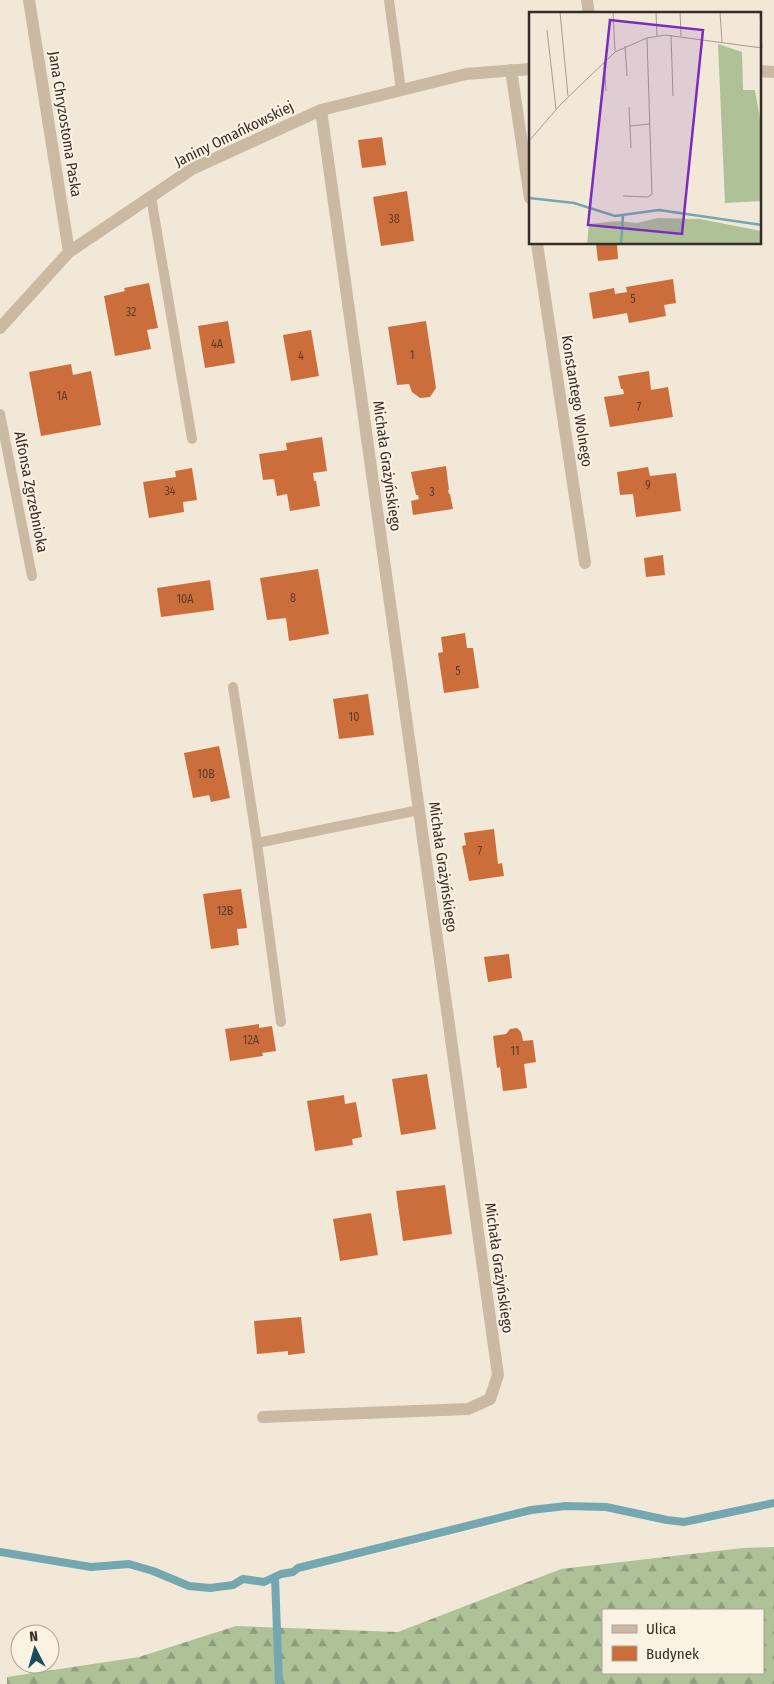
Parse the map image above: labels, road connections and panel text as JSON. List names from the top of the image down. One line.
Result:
{"streets":{"street":["Jana Chryzostoma Paska","Janiny Omańkowskiej","Konstantego Wolnego","Michała Grażyńskiego"],"lane":["Alfonsa Zgrzebnioka"]},"crossings":[["Jana Chryzostoma Paska","Janiny Omańkowskiej"],["Janiny Omańkowskiej","Michała Grażyńskiego"]],"house_numbers":["38","5","32","4A","1","4","1A","7","9","34","3","8","10A","5","10","10B","7","12B","12A","11"],"legend":["Ulica","Budynek"],"north":"top"}
